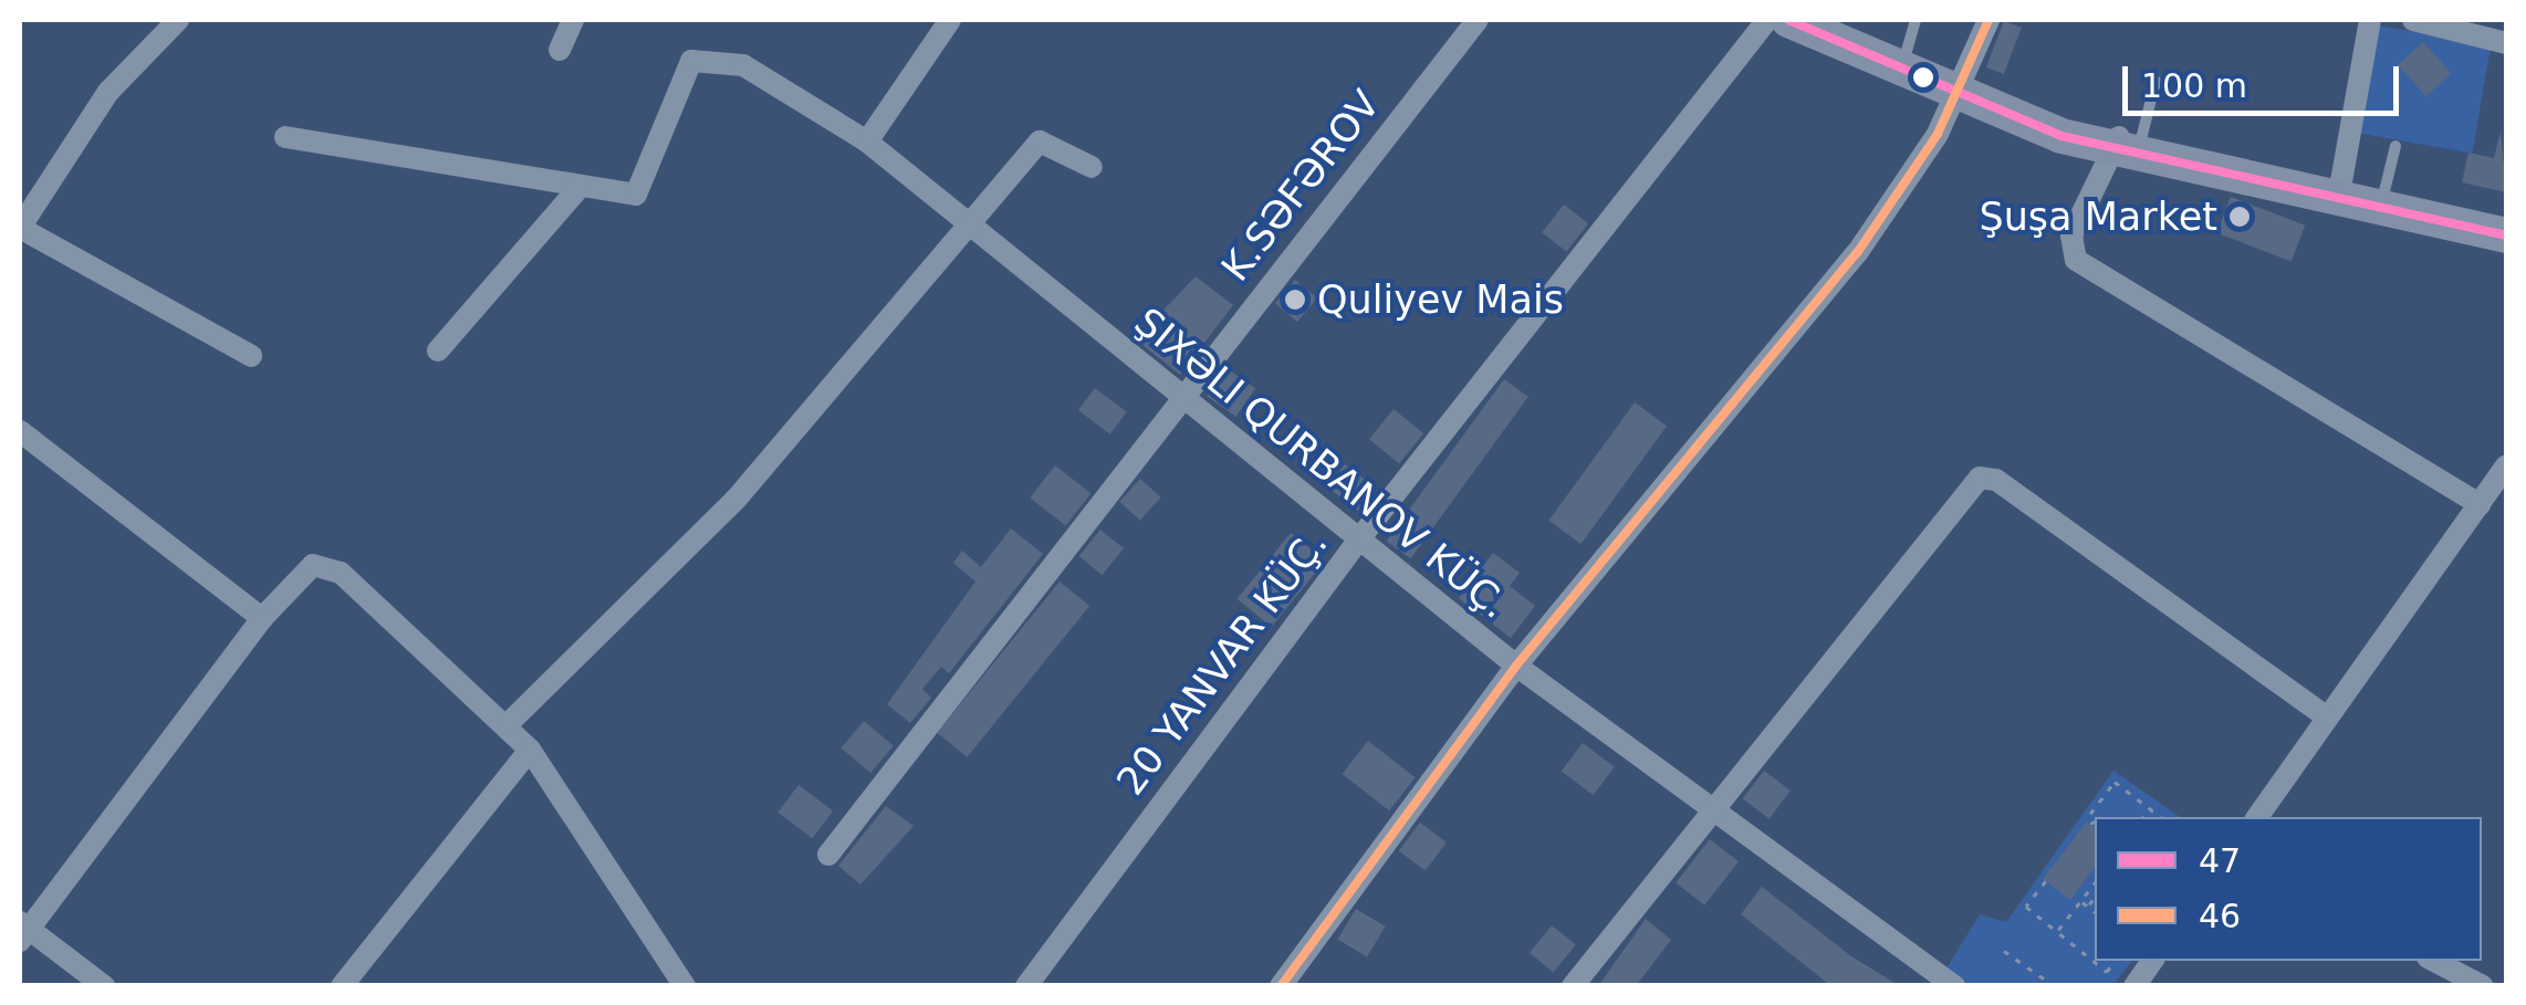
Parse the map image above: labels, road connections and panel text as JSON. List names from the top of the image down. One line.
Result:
{"streets":{"street":["K.SƏFƏROV","20 YANVAR KÜÇ."]},"places":["Şuşa Market","Quliyev Mais"],"lines":["transit line 47","transit line 46"],"legend":["47","46"],"scale_bar":"100 m"}
